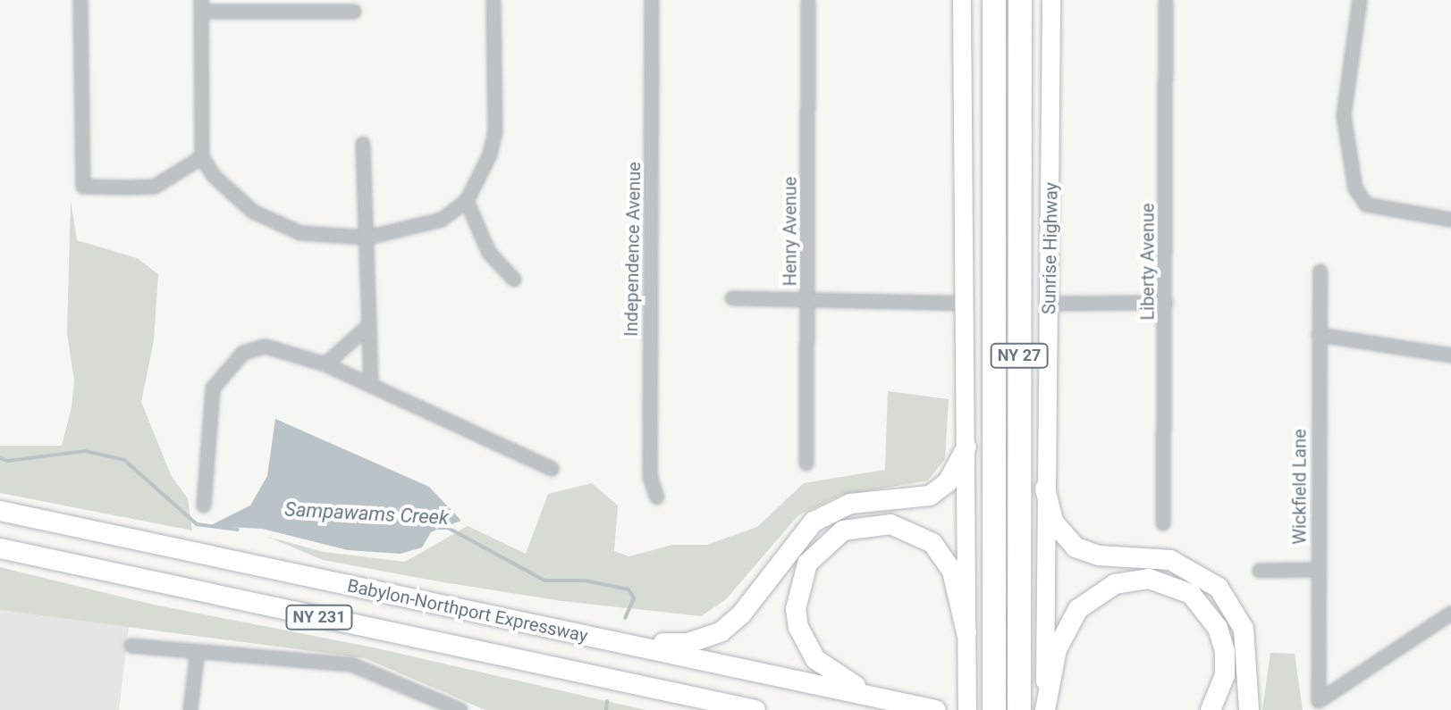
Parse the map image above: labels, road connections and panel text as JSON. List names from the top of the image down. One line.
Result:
{"streets":{"highway":["Sunrise Highway","NY 27"],"main road":["Babylon-Northport Expressway","NY 231"],"street":["Henry Avenue","Independence Avenue","Liberty Avenue","Wickfield Lane"]},"water":["Sampawams Creek"]}
